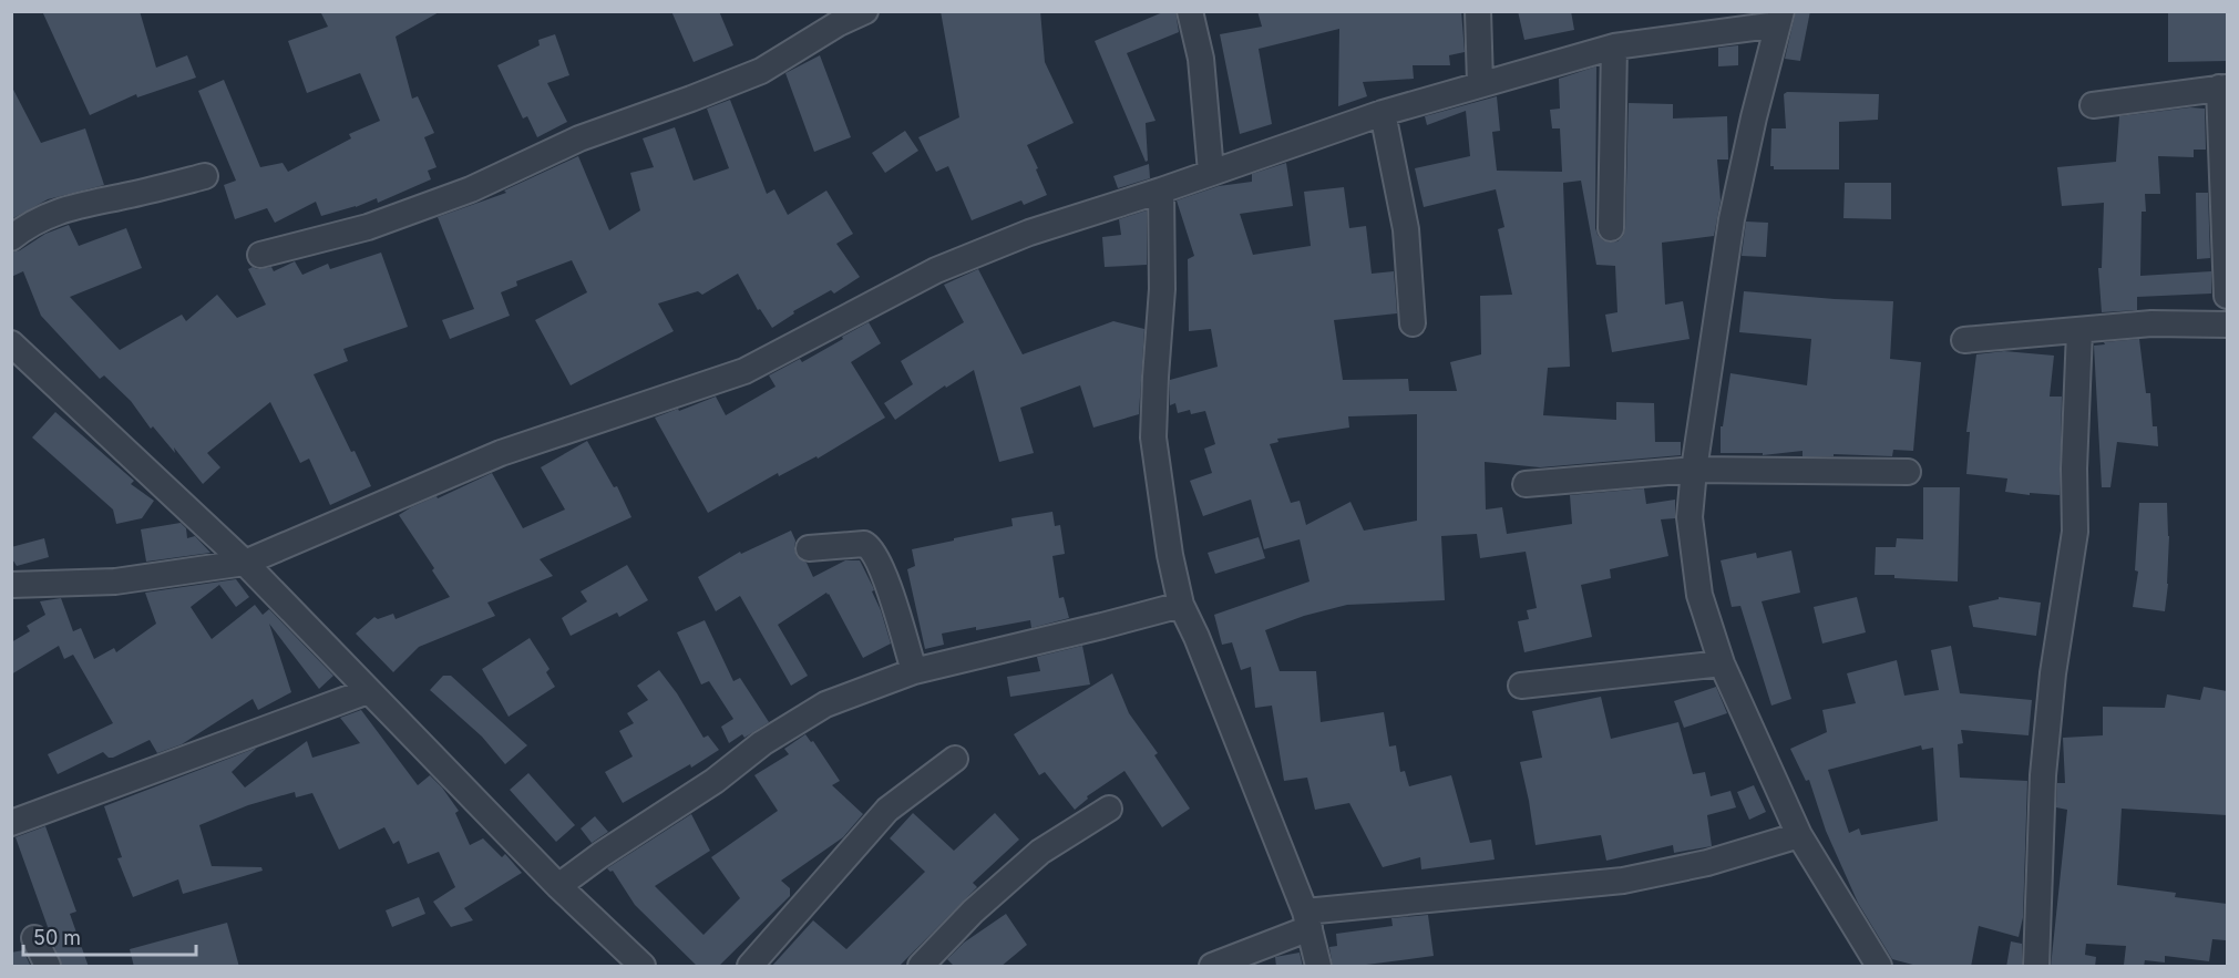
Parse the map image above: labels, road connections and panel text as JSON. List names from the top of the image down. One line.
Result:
{"scale_bar":"50 m"}
